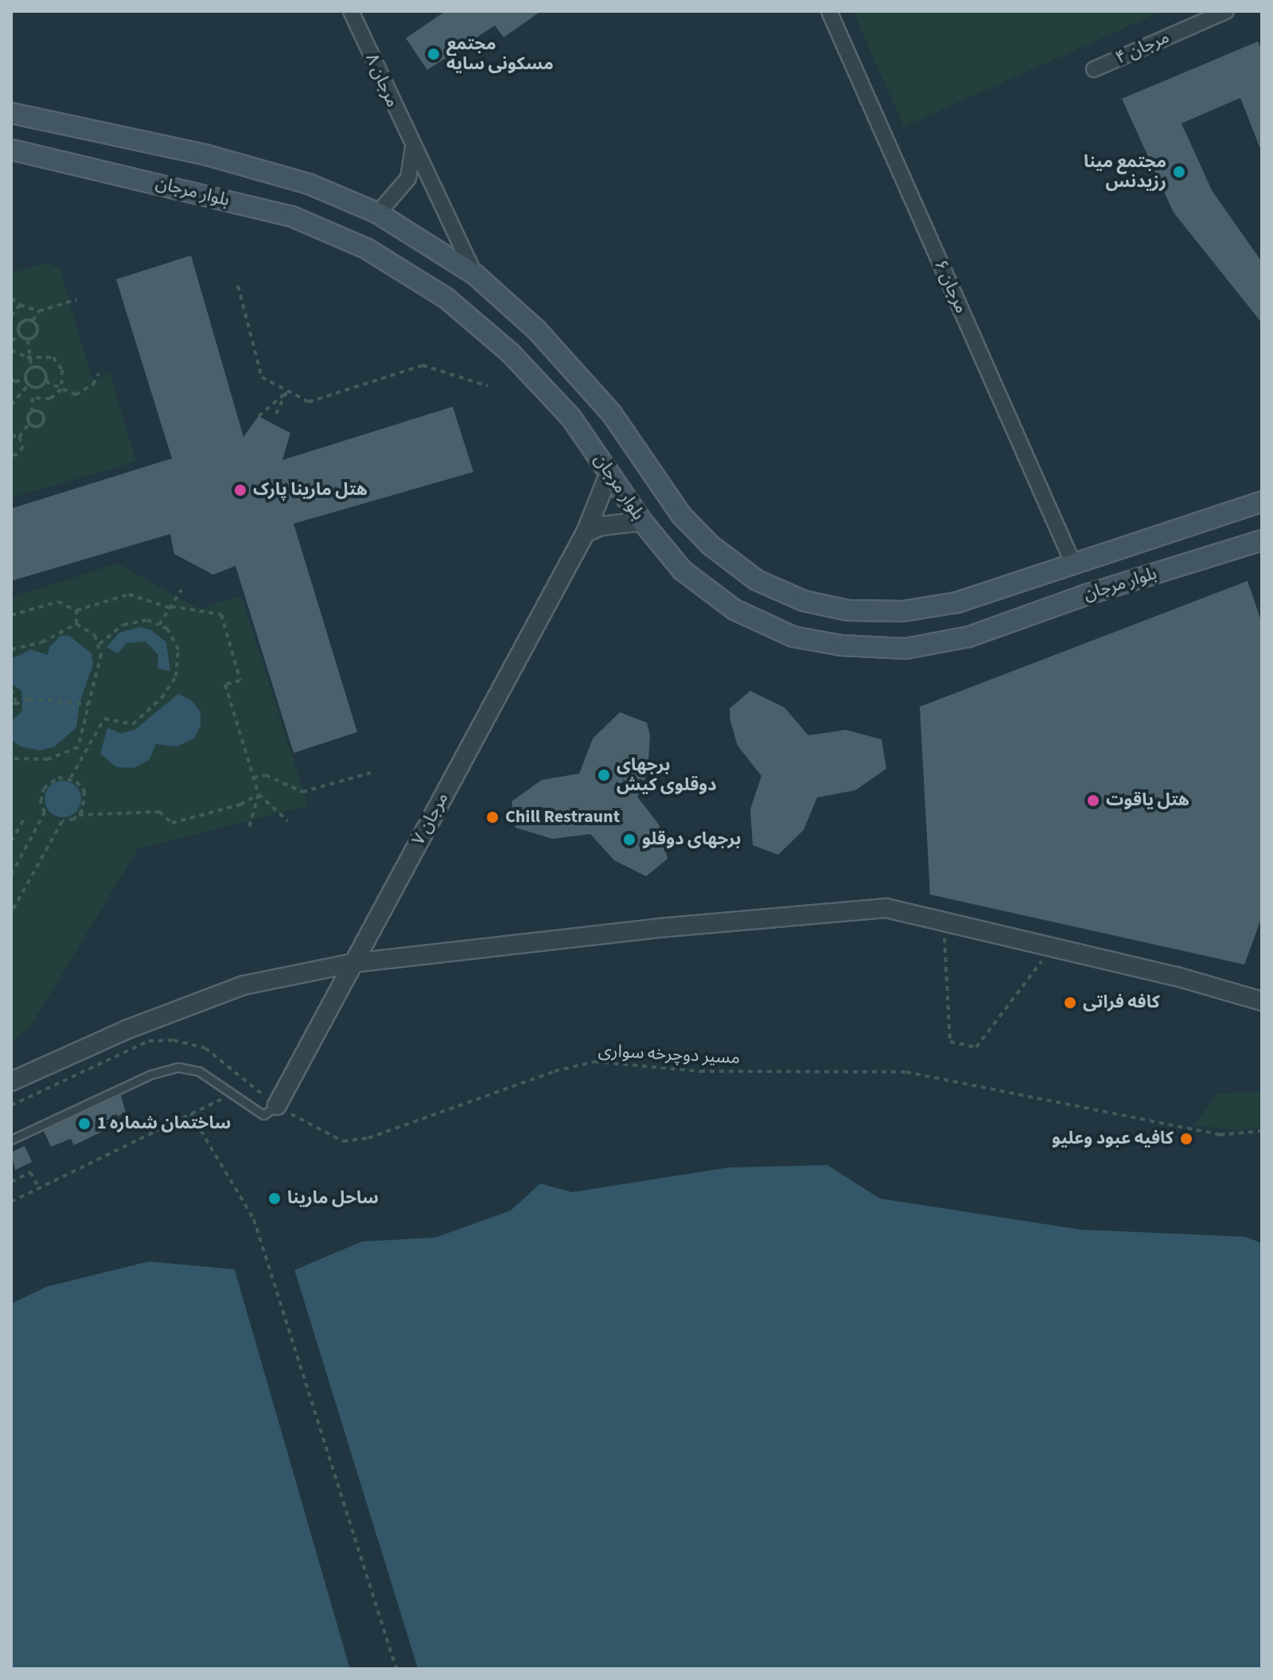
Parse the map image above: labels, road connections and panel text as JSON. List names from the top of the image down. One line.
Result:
{"streets":{"main road":["بلوار مرجان"],"street":["مرجان ۴","مرجان ۸","مرجان ۶","مرجان ۷"],"path":["مسیر دوچرخه سواری"]},"crossings":[["مرجان ۸","بلوار مرجان"],["بلوار مرجان","مرجان ۶"],["بلوار مرجان","مرجان ۷"],["مرجان ۷","مسیر دوچرخه سواری"]],"places":["مجتمع مسکونی سایه","مجتمع مینا رزیدنس","هتل مارینا پارک","برجهای دوقلوی کیش","هتل یاقوت","Chill Restraunt","برجهای دوقلو","کافه فراتی","ساختمان شماره 1","کافیه عبود وعلیو","ساحل مارینا"]}
